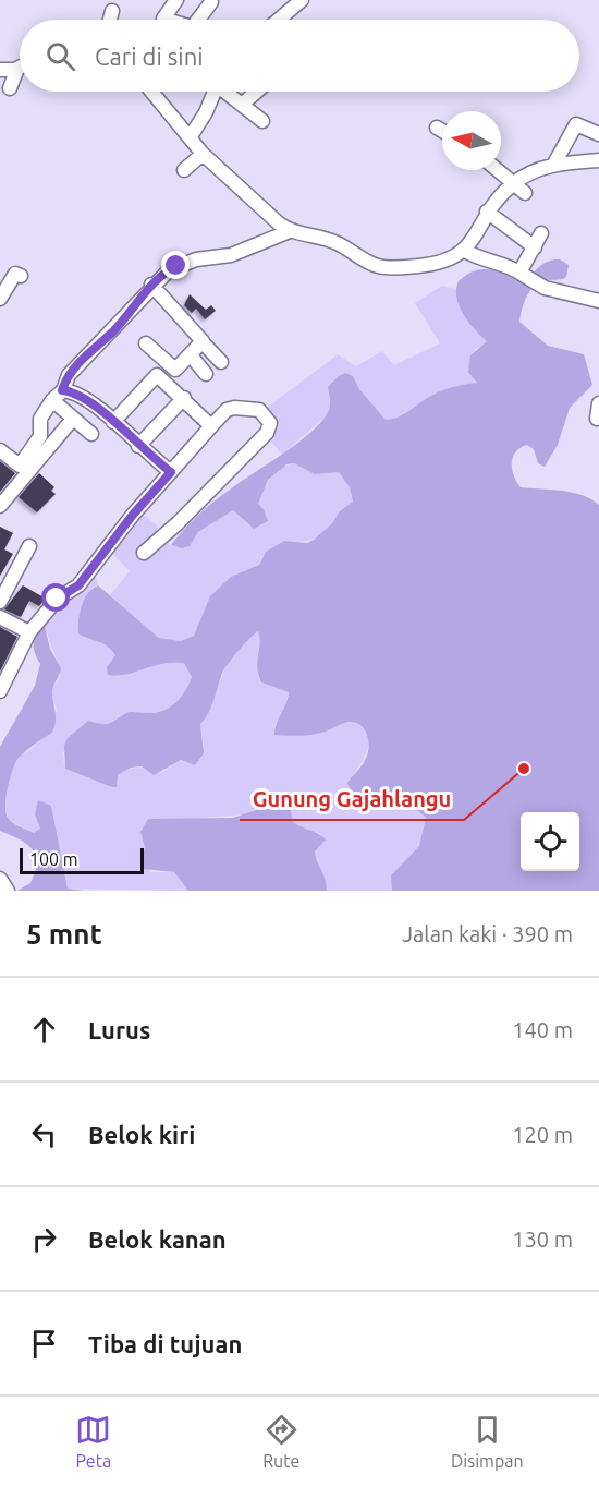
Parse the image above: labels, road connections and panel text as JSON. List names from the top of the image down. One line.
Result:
{"places":["Gunung Gajahlangu"],"scale_bar":"100 m","north":"left","page":{"search":"Cari di sini","scale":"100 m","heading":["5 mnt","Jalan kaki · 390 m"],"list":[["Lurus","140 m"],["Belok kiri","120 m"],["Belok kanan","130 m"],"Tiba di tujuan"],"nav":["Peta","Rute","Disimpan"]}}
